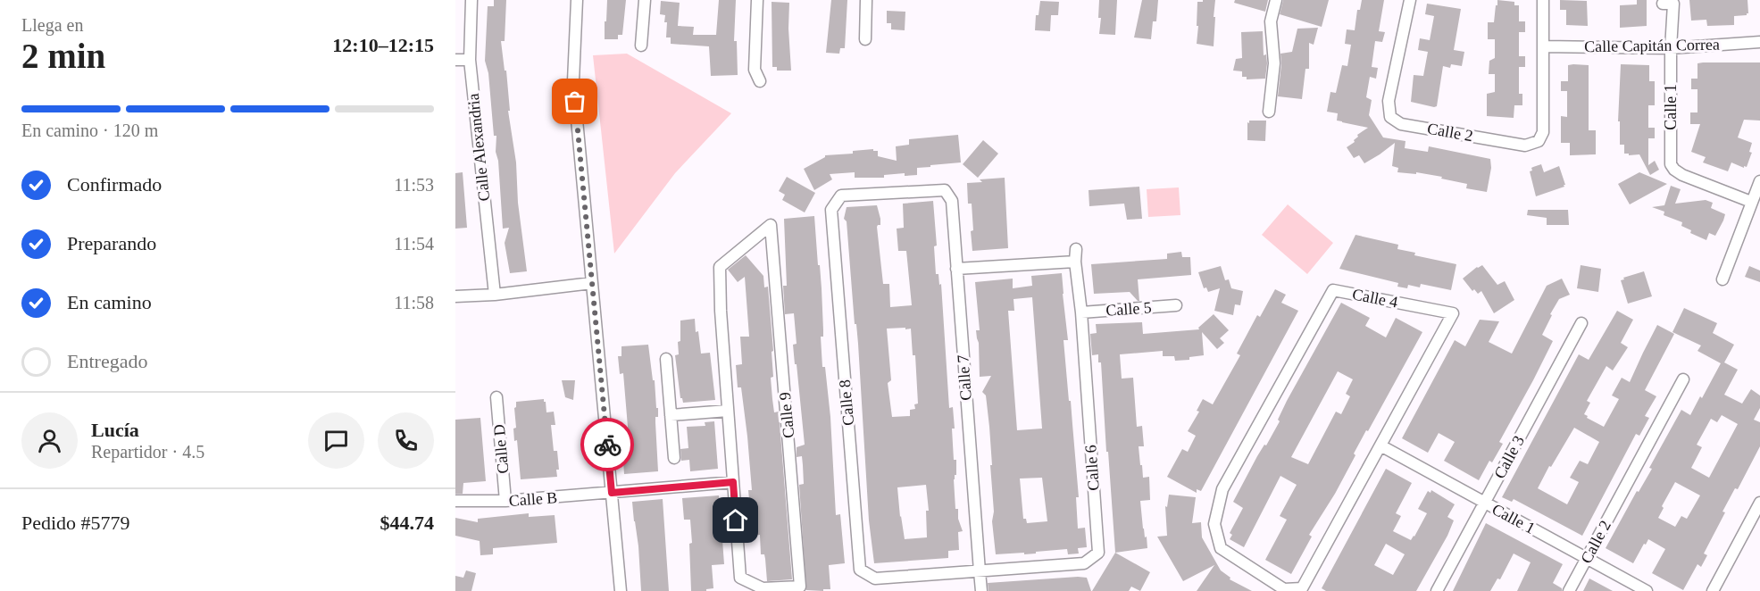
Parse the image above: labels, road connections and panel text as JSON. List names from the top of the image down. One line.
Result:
{"streets":{"street":["Calle Capitán Correa","Calle 1","Calle 2","Calle Alexandria","Calle 4","Calle 5","Calle 7","Calle 8","Calle 9","Calle D","Calle 3","Calle 6","Calle B"]},"crossings":[["Calle Capitán Correa","Calle 1"],["Calle Capitán Correa","Calle 2"],["Calle 1","Calle 2"],["Calle 1","Calle 4"],["Calle 1","Calle 3"],["Calle 5","Calle 6"],["Calle 7","Calle 8"],["Calle 7","Calle 6"],["Calle 8","Calle 6"],["Calle 9","Calle B"],["Calle D","Calle B"]],"page":{"heading":["2 min","Llega en","12:10–12:15"],"panel":["Lucía","Repartidor · 4.5","Pedido #5779","$44.74"],"bar":"En camino · 120 m","list":[["Confirmado","11:53"],["Preparando","11:54"],["En camino","11:58"],"Entregado"]}}
